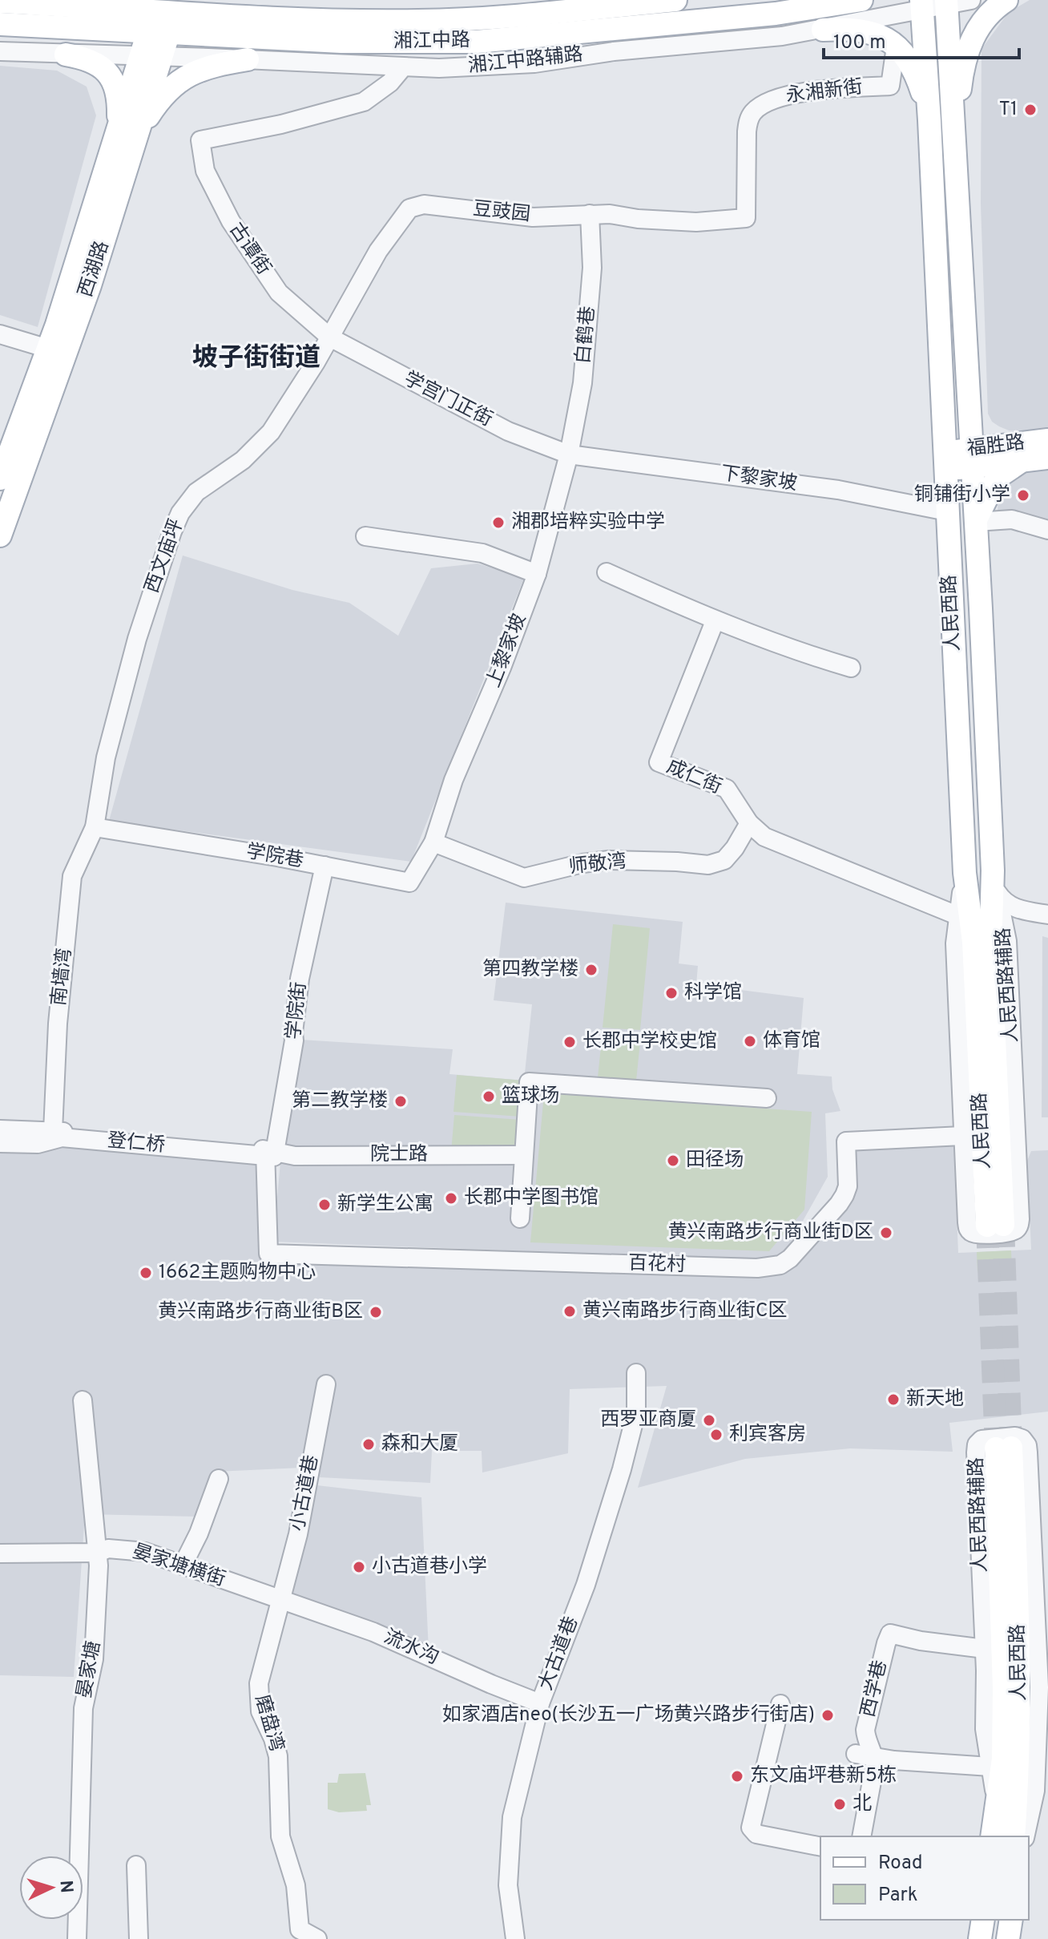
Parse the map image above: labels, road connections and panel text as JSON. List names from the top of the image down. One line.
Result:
{"streets":{"main road":["湘江中路","西湖路","福胜路","人民西路"],"street":["湘江中路辅路","永湘新街","豆豉园","古谭街","白鹤巷","学宫门正街","下黎家坡","西文庙坪","上黎家坡","成仁街","学院巷","师敬湾","南墙湾","人民西路辅路","学院街","登仁桥","百花村","小古道巷","晏家塘横街","流水沟","大古道巷","晏家塘","西学巷","磨盘湾"]},"crossings":[["湘江中路","西湖路"],["湘江中路辅路","古谭街"],["湘江中路辅路","西湖路"],["湘江中路辅路","人民西路"],["永湘新街","豆豉园"],["豆豉园","古谭街"],["豆豉园","白鹤巷"],["豆豉园","学宫门正街"],["豆豉园","西文庙坪"],["古谭街","学宫门正街"],["古谭街","西文庙坪"],["白鹤巷","学宫门正街"],["白鹤巷","下黎家坡"],["白鹤巷","上黎家坡"],["学宫门正街","下黎家坡"],["学宫门正街","西文庙坪"],["学宫门正街","上黎家坡"],["福胜路","人民西路"],["下黎家坡","人民西路"],["下黎家坡","上黎家坡"],["西文庙坪","学院巷"],["西文庙坪","南墙湾"],["人民西路","人民西路辅路"],["上黎家坡","学院巷"],["上黎家坡","师敬湾"],["成仁街","师敬湾"],["成仁街","人民西路辅路"],["学院巷","师敬湾"],["学院巷","南墙湾"],["学院巷","学院街"],["南墙湾","登仁桥"],["人民西路辅路","百花村"],["人民西路辅路","西学巷"],["学院街","登仁桥"],["学院街","百花村"],["小古道巷","晏家塘横街"],["小古道巷","流水沟"],["小古道巷","磨盘湾"],["晏家塘横街","流水沟"],["晏家塘横街","晏家塘"],["晏家塘横街","磨盘湾"],["流水沟","大古道巷"],["流水沟","磨盘湾"]],"districts":["坡子街街道"],"places":["T1","铜铺街小学","湘郡培粹实验中学","第四教学楼","科学馆","体育馆","长郡中学校史馆","篮球场","第二教学楼","田径场","长郡中学图书馆","新学生公寓","黄兴南路步行商业街D区","1662主题购物中心","黄兴南路步行商业街C区","黄兴南路步行商业街B区","新天地","西罗亚商厦","利宾客房","森和大厦","小古道巷小学","如家酒店·neo(长沙五一广场黄兴路步行街店)","东文庙坪巷新5栋","北"],"legend":["Road","Park"],"scale_bar":"100 m","north":"right"}
